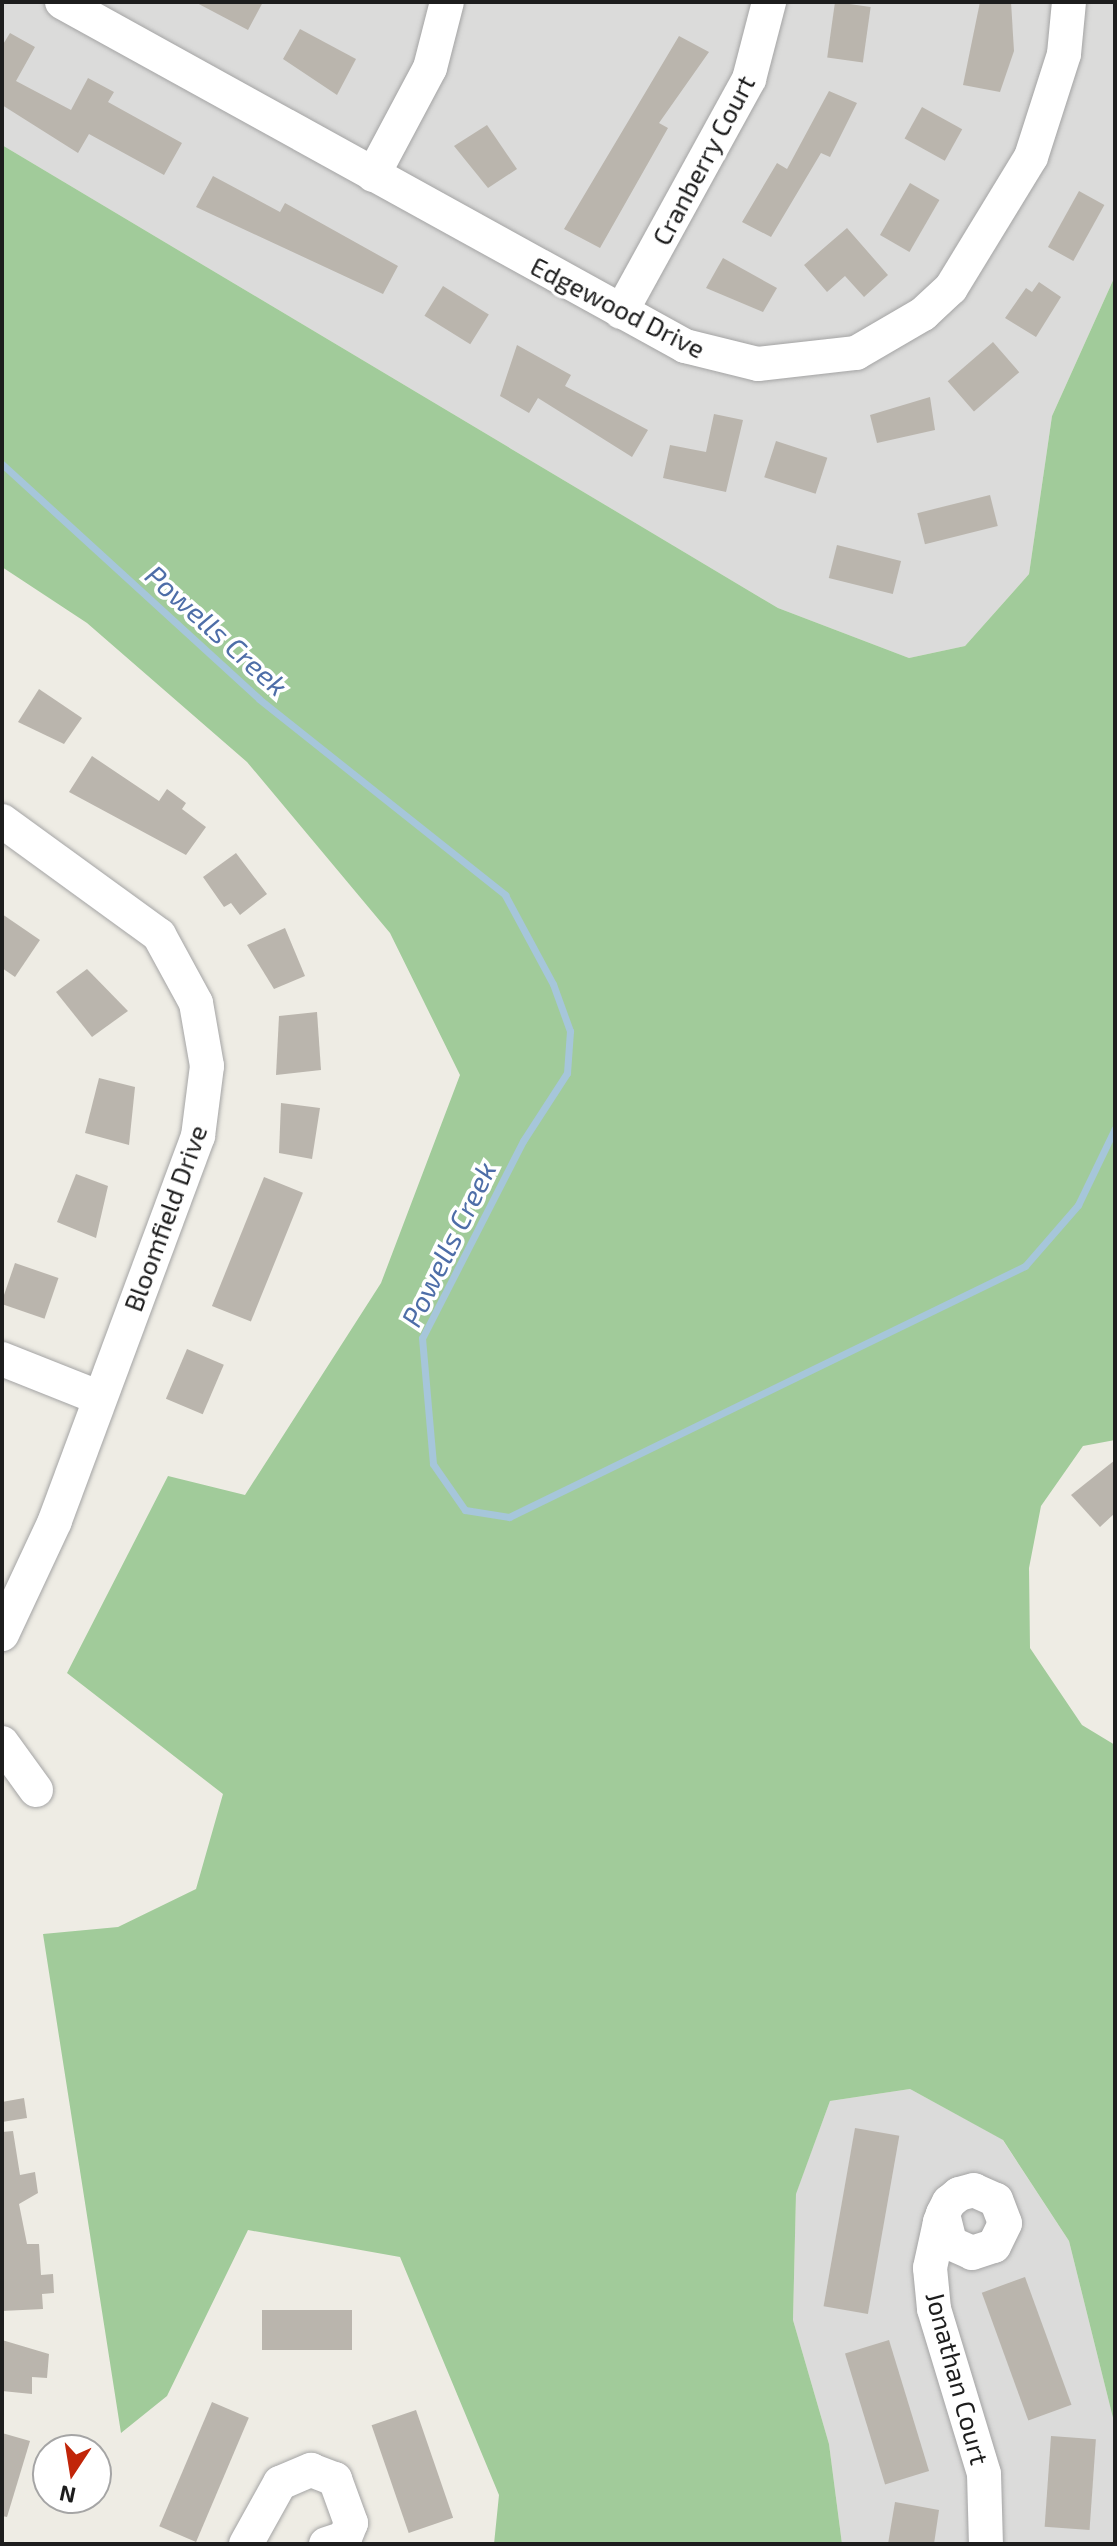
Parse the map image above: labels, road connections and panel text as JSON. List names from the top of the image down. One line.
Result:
{"streets":{"street":["Cranberry Court","Edgewood Drive","Bloomfield Drive","Jonathan Court"]},"crossings":[["Cranberry Court","Edgewood Drive"]],"water":["Powells Creek"],"north":"bottom"}
